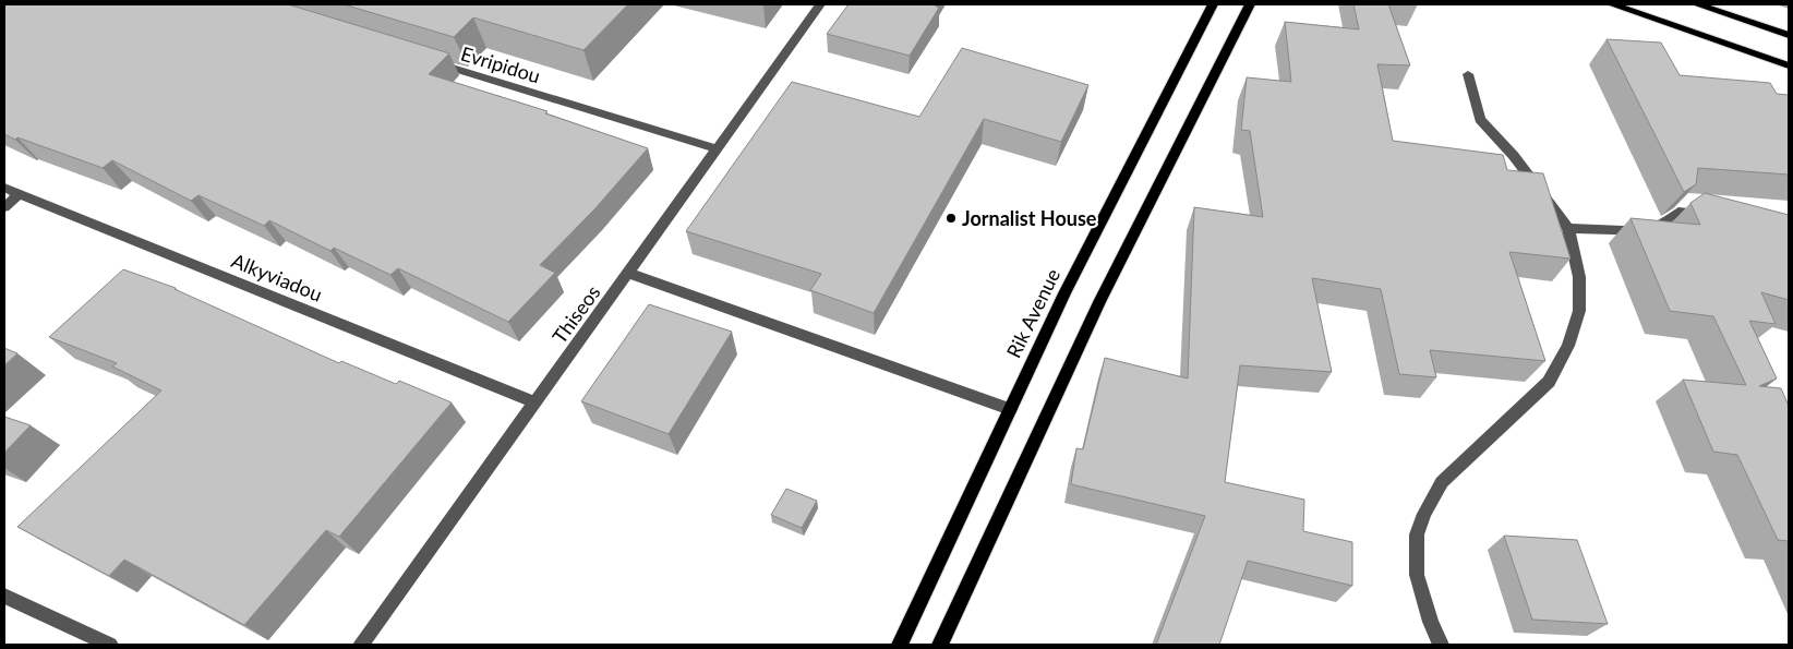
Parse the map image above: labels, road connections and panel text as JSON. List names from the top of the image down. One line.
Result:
{"streets":{"main road":["Rik Avenue"],"street":["Evripidou","Alkyviadou","Thiseos"]},"crossings":[["Evripidou","Thiseos"],["Alkyviadou","Thiseos"]],"places":["Jornalist House"]}
